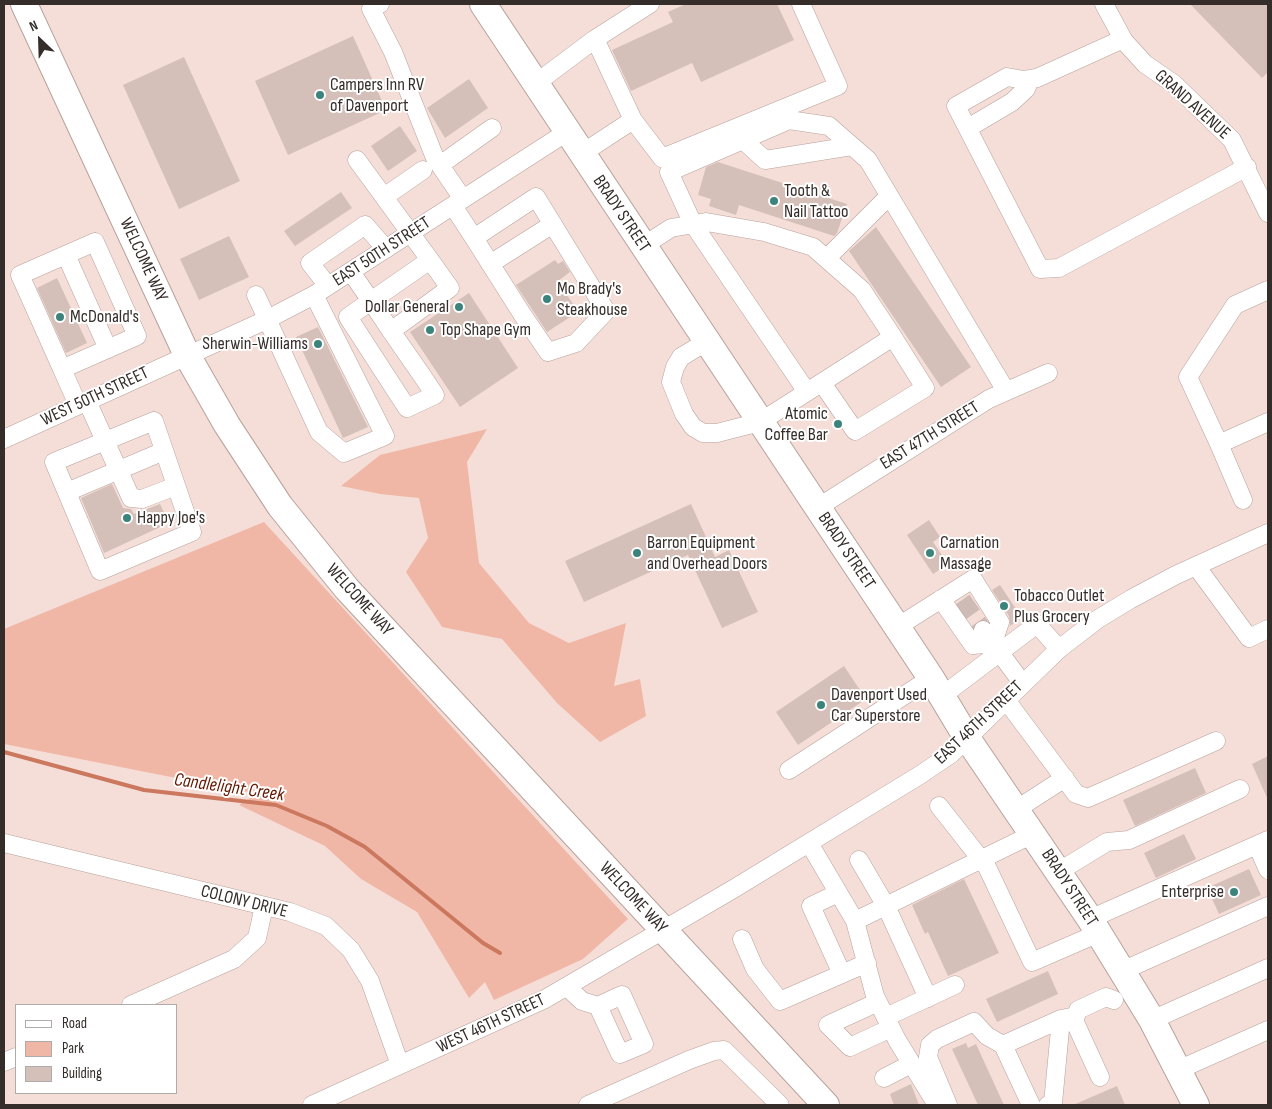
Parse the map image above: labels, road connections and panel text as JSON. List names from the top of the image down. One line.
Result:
{"streets":{"highway":["BRADY STREET","WELCOME WAY"],"street":["GRAND AVENUE","EAST 50TH STREET","WEST 50TH STREET","EAST 47TH STREET","EAST 46TH STREET","COLONY DRIVE","WEST 46TH STREET"]},"crossings":[["BRADY STREET","EAST 50TH STREET"],["BRADY STREET","EAST 47TH STREET"],["BRADY STREET","EAST 46TH STREET"],["EAST 50TH STREET","WELCOME WAY"],["EAST 50TH STREET","WEST 50TH STREET"],["WELCOME WAY","WEST 50TH STREET"],["WELCOME WAY","EAST 46TH STREET"],["WELCOME WAY","WEST 46TH STREET"],["EAST 46TH STREET","WEST 46TH STREET"],["COLONY DRIVE","WEST 46TH STREET"]],"water":["Candlelight Creek"],"places":["Campers Inn RV of Davenport","Tooth & Nail Tattoo","Mo Brady's Steakhouse","Dollar General","McDonald's","Top Shape Gym","Sherwin-Williams","Atomic Coffee Bar","Happy Joe's","Barron Equipment and Overhead Doors","Carnation Massage","Tobacco Outlet Plus Grocery","Davenport Used Car Superstore","Enterprise"],"legend":["Road","Park","Building"],"north":"top left"}
